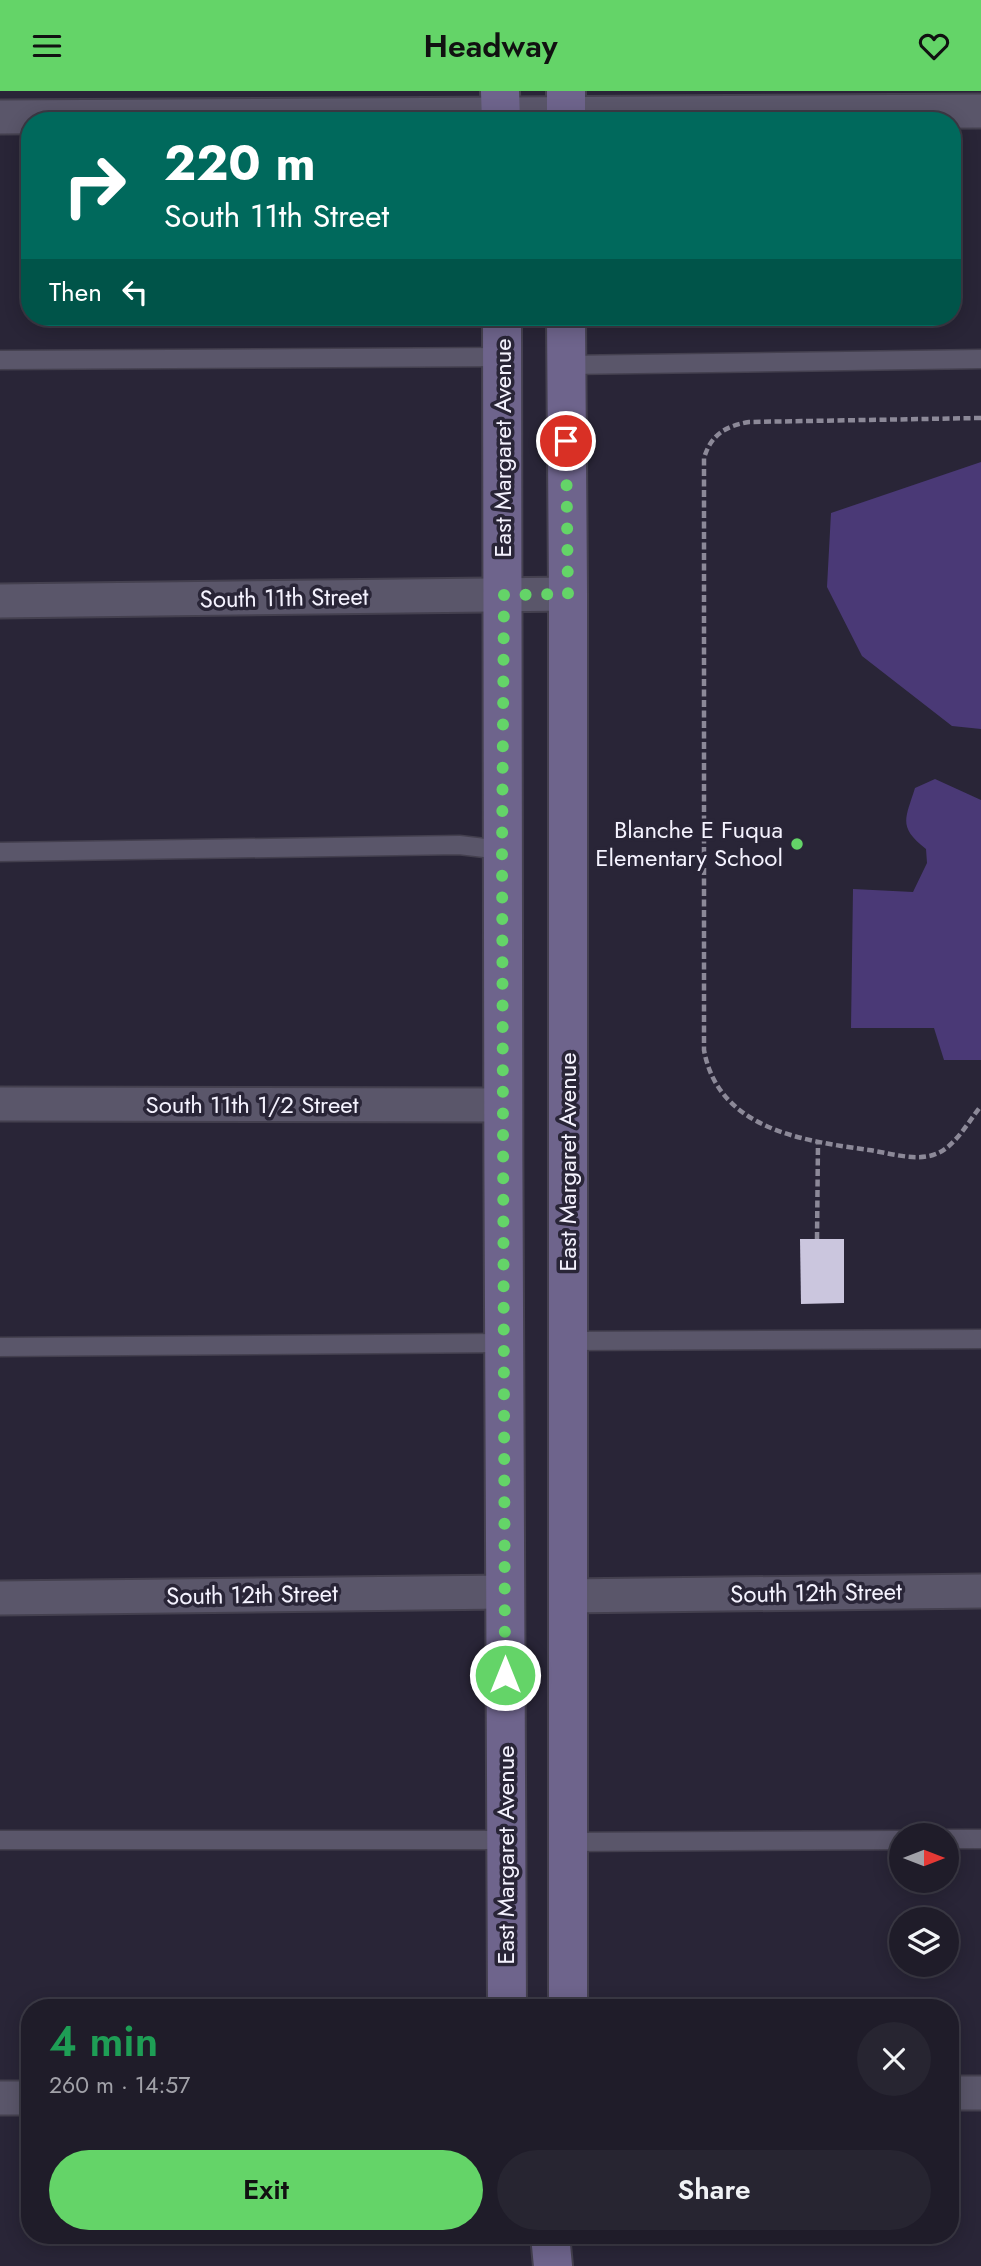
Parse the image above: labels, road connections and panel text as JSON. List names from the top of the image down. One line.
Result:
{"streets":{"main road":["East Margaret Avenue"],"street":["South 11th Street","South 11th 1/2 Street","South 12th Street"]},"crossings":[["East Margaret Avenue","South 11th Street"],["East Margaret Avenue","South 11th 1/2 Street"],["East Margaret Avenue","South 12th Street"]],"places":["Blanche E Fuqua Elementary School"],"north":"right","page":{"header":"Headway","turn":["220 m","South 11th Street"],"then":"Then","heading":["4 min","260 m · 14:57"],"buttons":["Exit","Share"]}}
